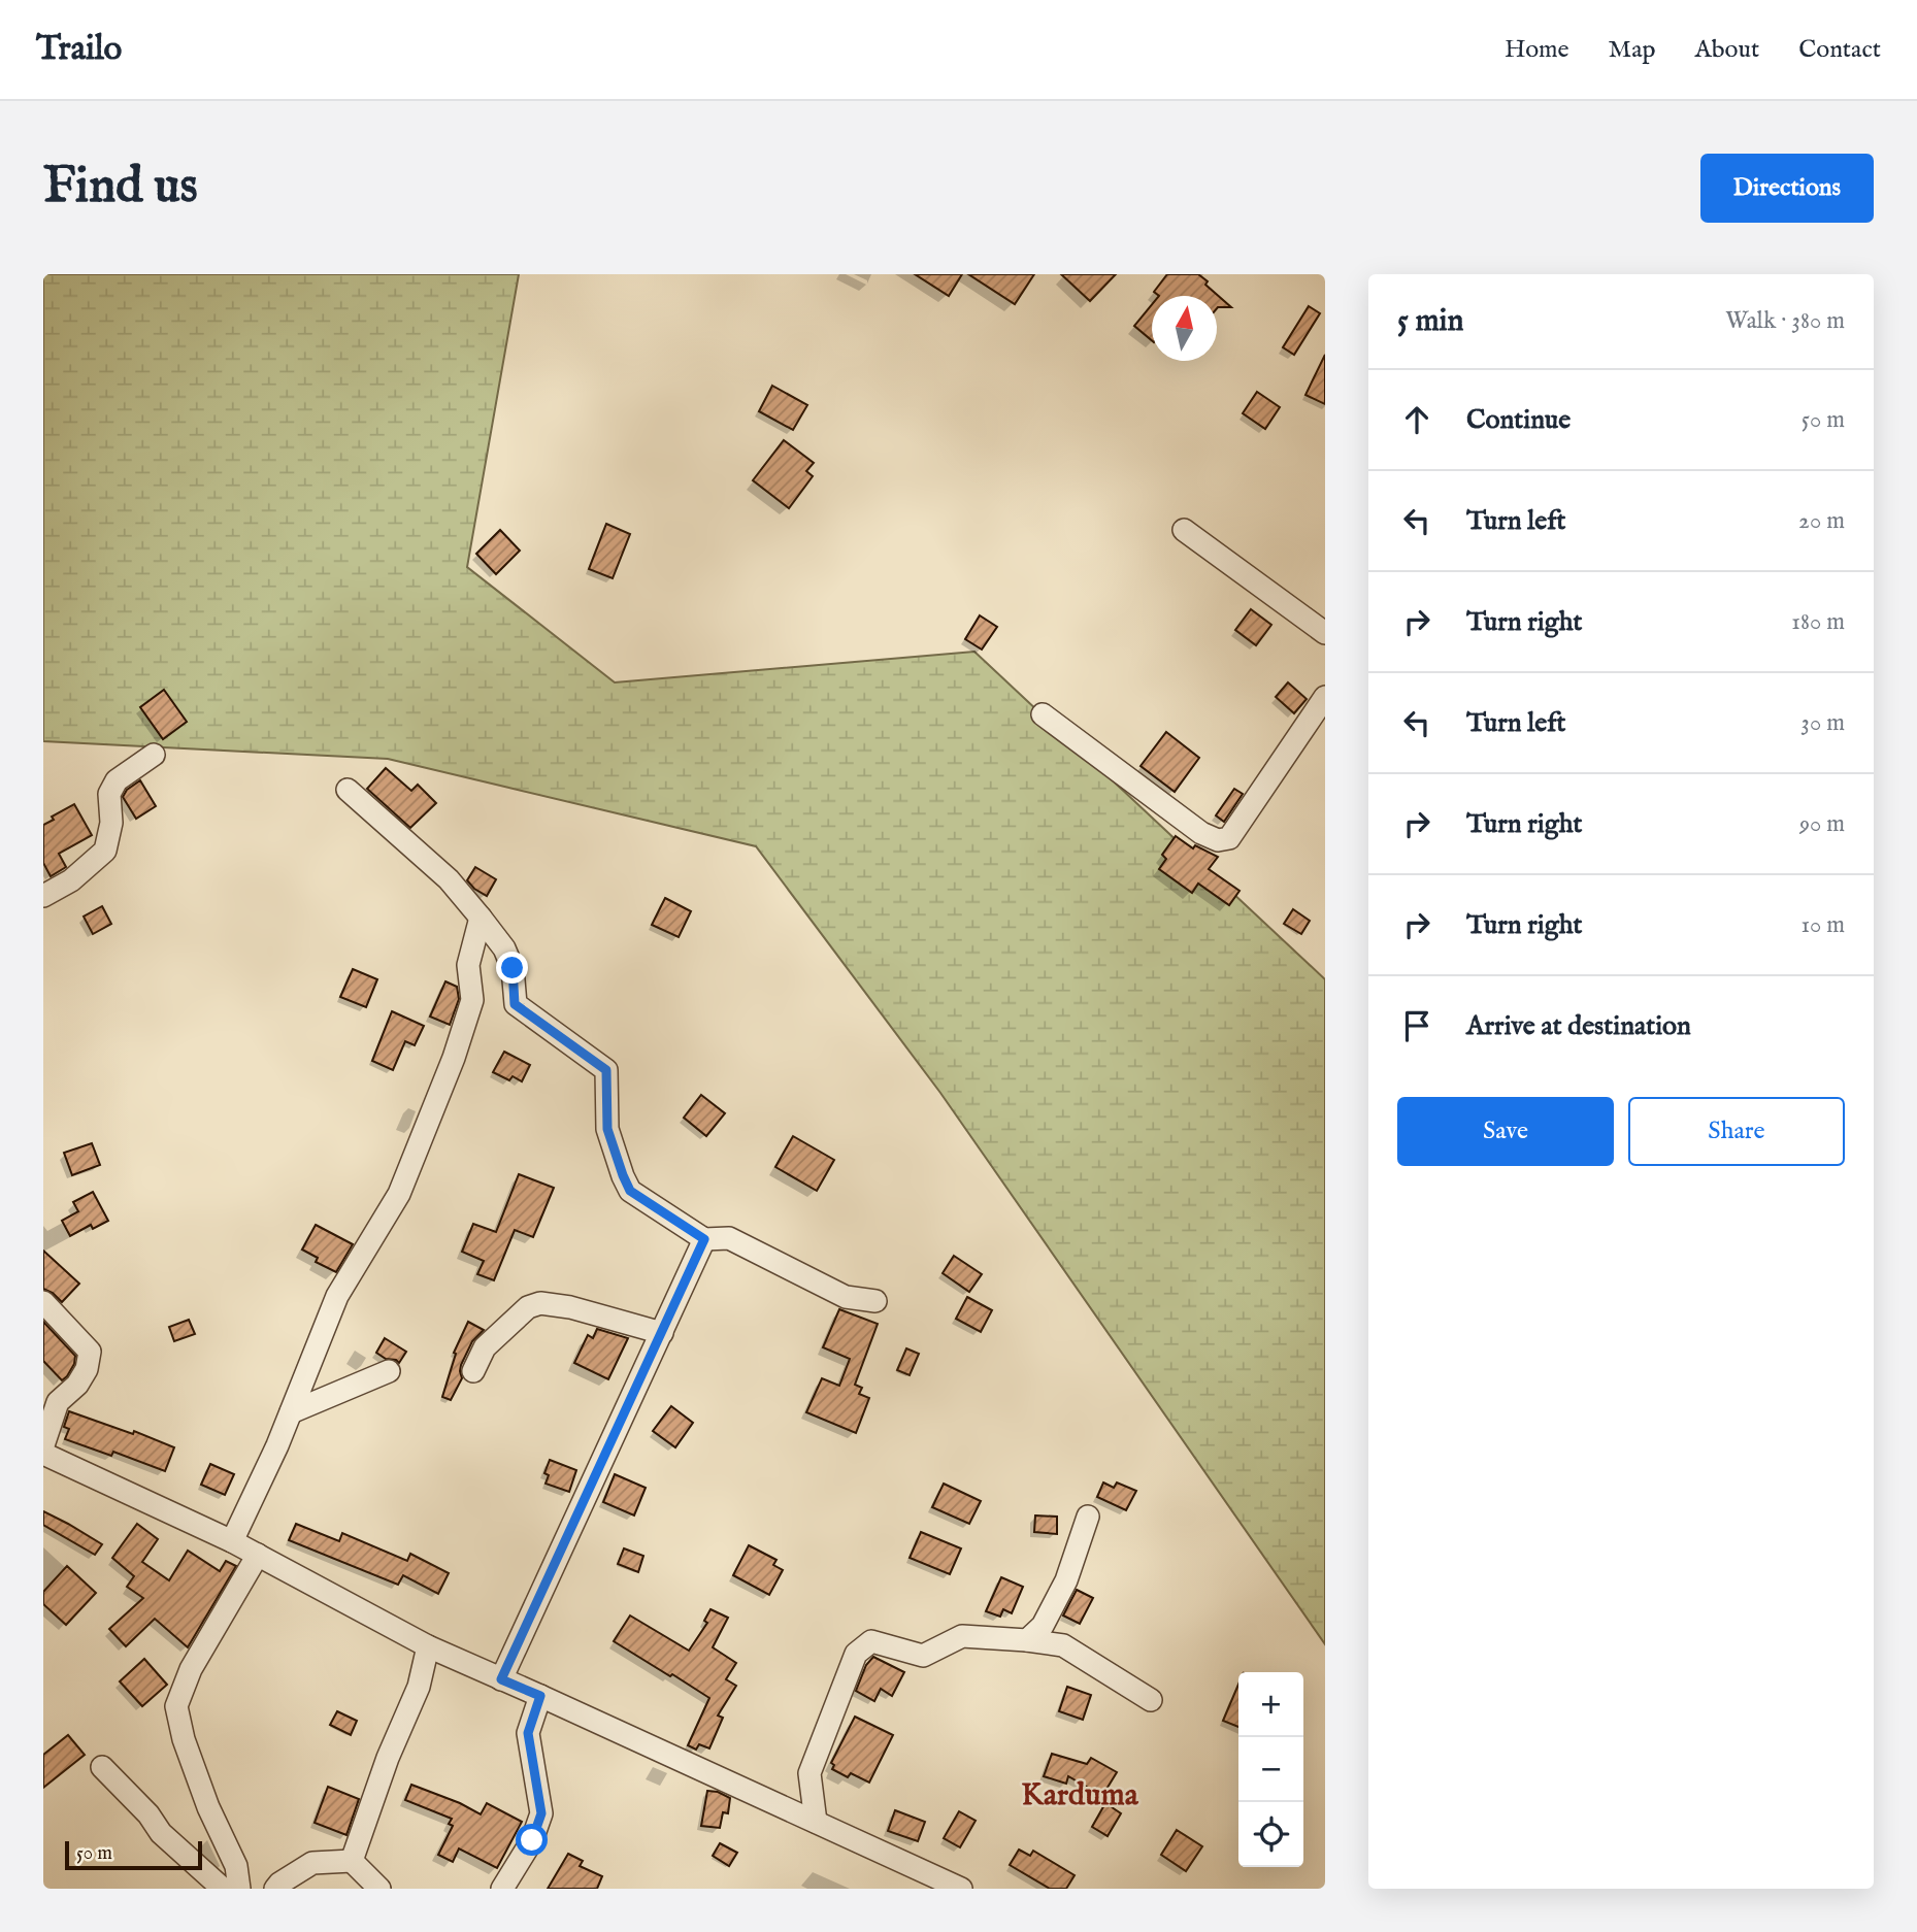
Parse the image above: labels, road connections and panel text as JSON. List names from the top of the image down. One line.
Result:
{"districts":["Karduma"],"scale_bar":"50 m","north":"top","page":{"header":"Trailo","nav":["Home","Map","About","Contact"],"buttons":["Directions",["Save","Share"]],"title":"Find us","heading":["5 min","Walk · 380 m"],"list":[["Continue","50 m"],["Turn left","20 m"],["Turn right","180 m"],["Turn left","30 m"],["Turn right","90 m"],["Turn right","10 m"],"Arrive at destination"],"map_buttons":["+","−"],"scale":"50 m"}}
